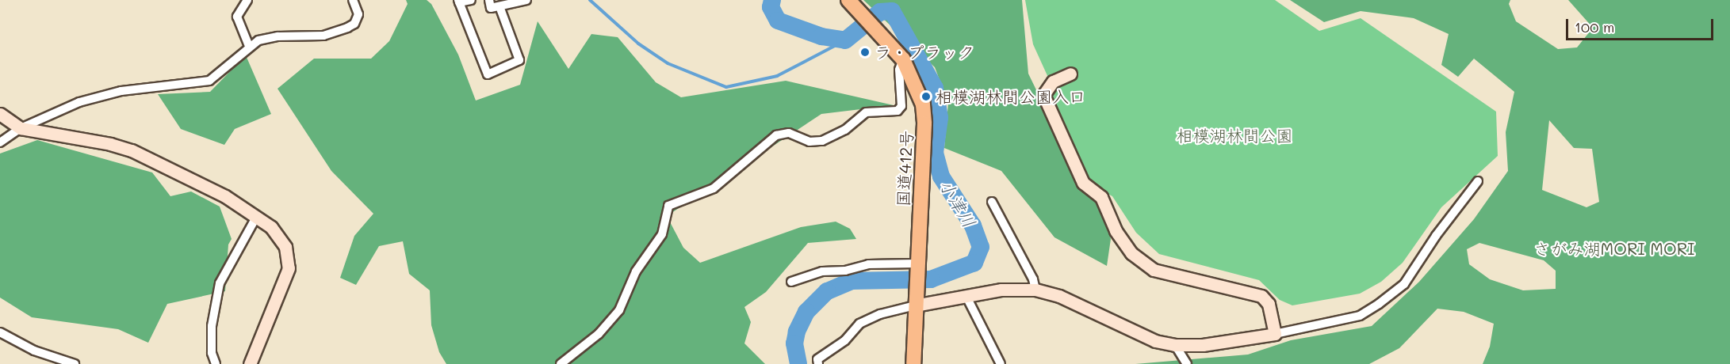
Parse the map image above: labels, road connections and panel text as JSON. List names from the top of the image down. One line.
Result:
{"streets":{"highway":["国道412号"]},"water":["小津川"],"parks":["相模湖林間公園","さがみ湖MORI MORI"],"places":["ラ・プラック","相模湖林間公園入口"],"scale_bar":"100 m"}
